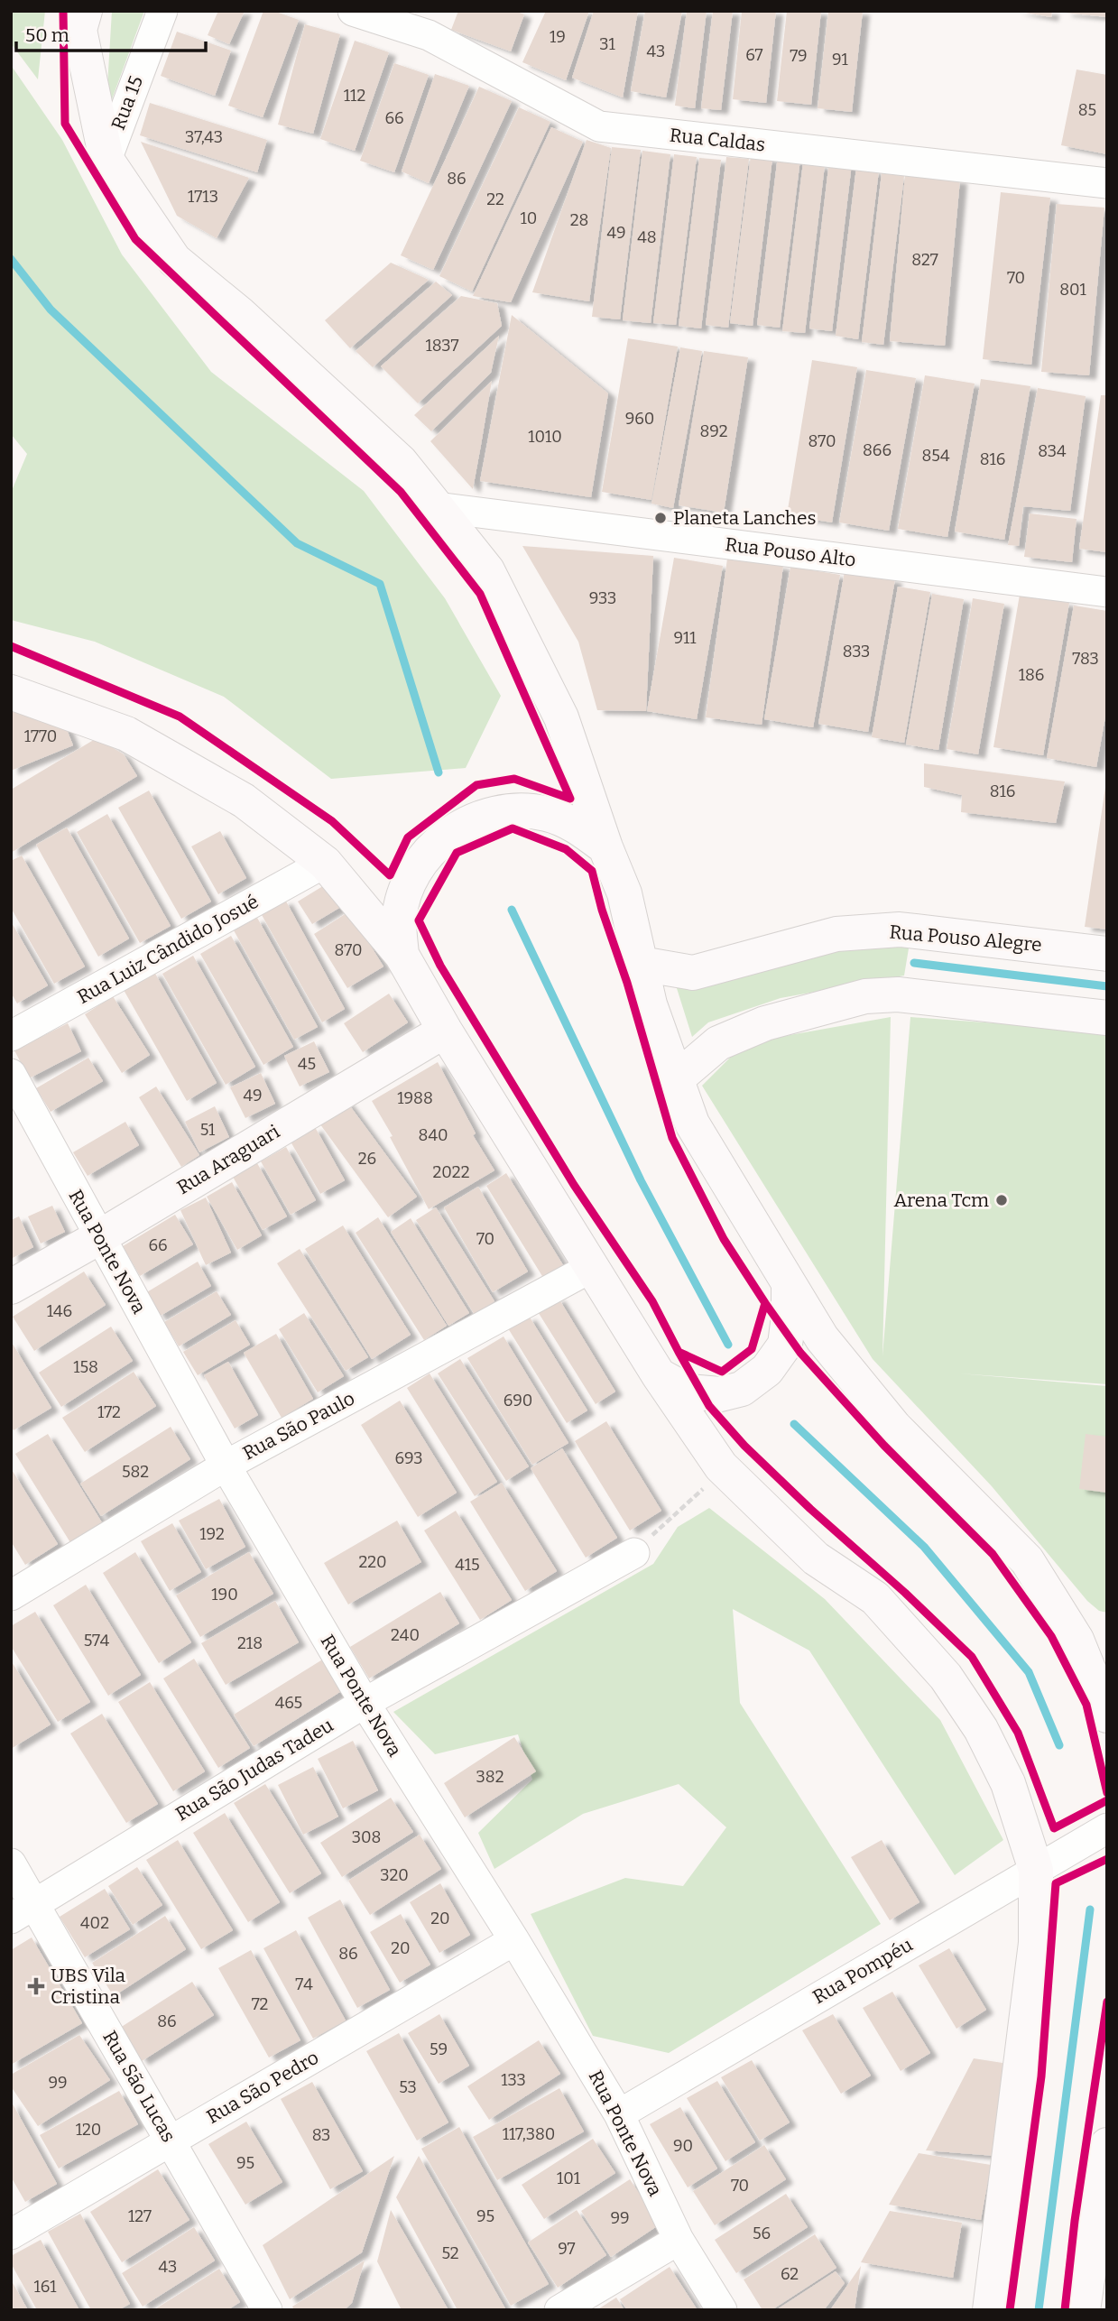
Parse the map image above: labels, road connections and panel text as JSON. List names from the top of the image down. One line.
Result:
{"streets":{"main road":["Rua Pouso Alegre","Rua Araguari"],"street":["Rua 15","Rua Caldas","Rua Pouso Alto","Rua Luiz Cândido Josué","Rua Ponte Nova","Rua São Paulo","Rua São Judas Tadeu","Rua Pompéu","Rua São Lucas","Rua São Pedro"]},"crossings":[["Rua Araguari","Rua Ponte Nova"],["Rua Ponte Nova","Rua São Paulo"],["Rua Ponte Nova","Rua São Judas Tadeu"],["Rua Ponte Nova","Rua Pompéu"],["Rua Ponte Nova","Rua São Pedro"],["Rua São Judas Tadeu","Rua São Lucas"],["Rua São Lucas","Rua São Pedro"]],"places":{"other":["Planeta Lanches","Arena Tcm"],"health":["UBS Vila Cristina"]},"house_numbers":["19","31","43","67","79","91","112","85","66","37,43","86","1713","22","10","28","49","48","827","70","801","1837","960","892","1010","870","866","834","854","816","933","911","833","783","186","1770","816","870","45","49","1988","51","840","26","2022","70","66","146","158","690","172","693","582","192","220","415","190","240","574","218","465","382","308","320","20","402","20","86","74","72","86","59","133","99","53","120","117,380","83","90","95","101","70","127","95","99","56","97","52","43","62","161"],"scale_bar":"50 m"}
